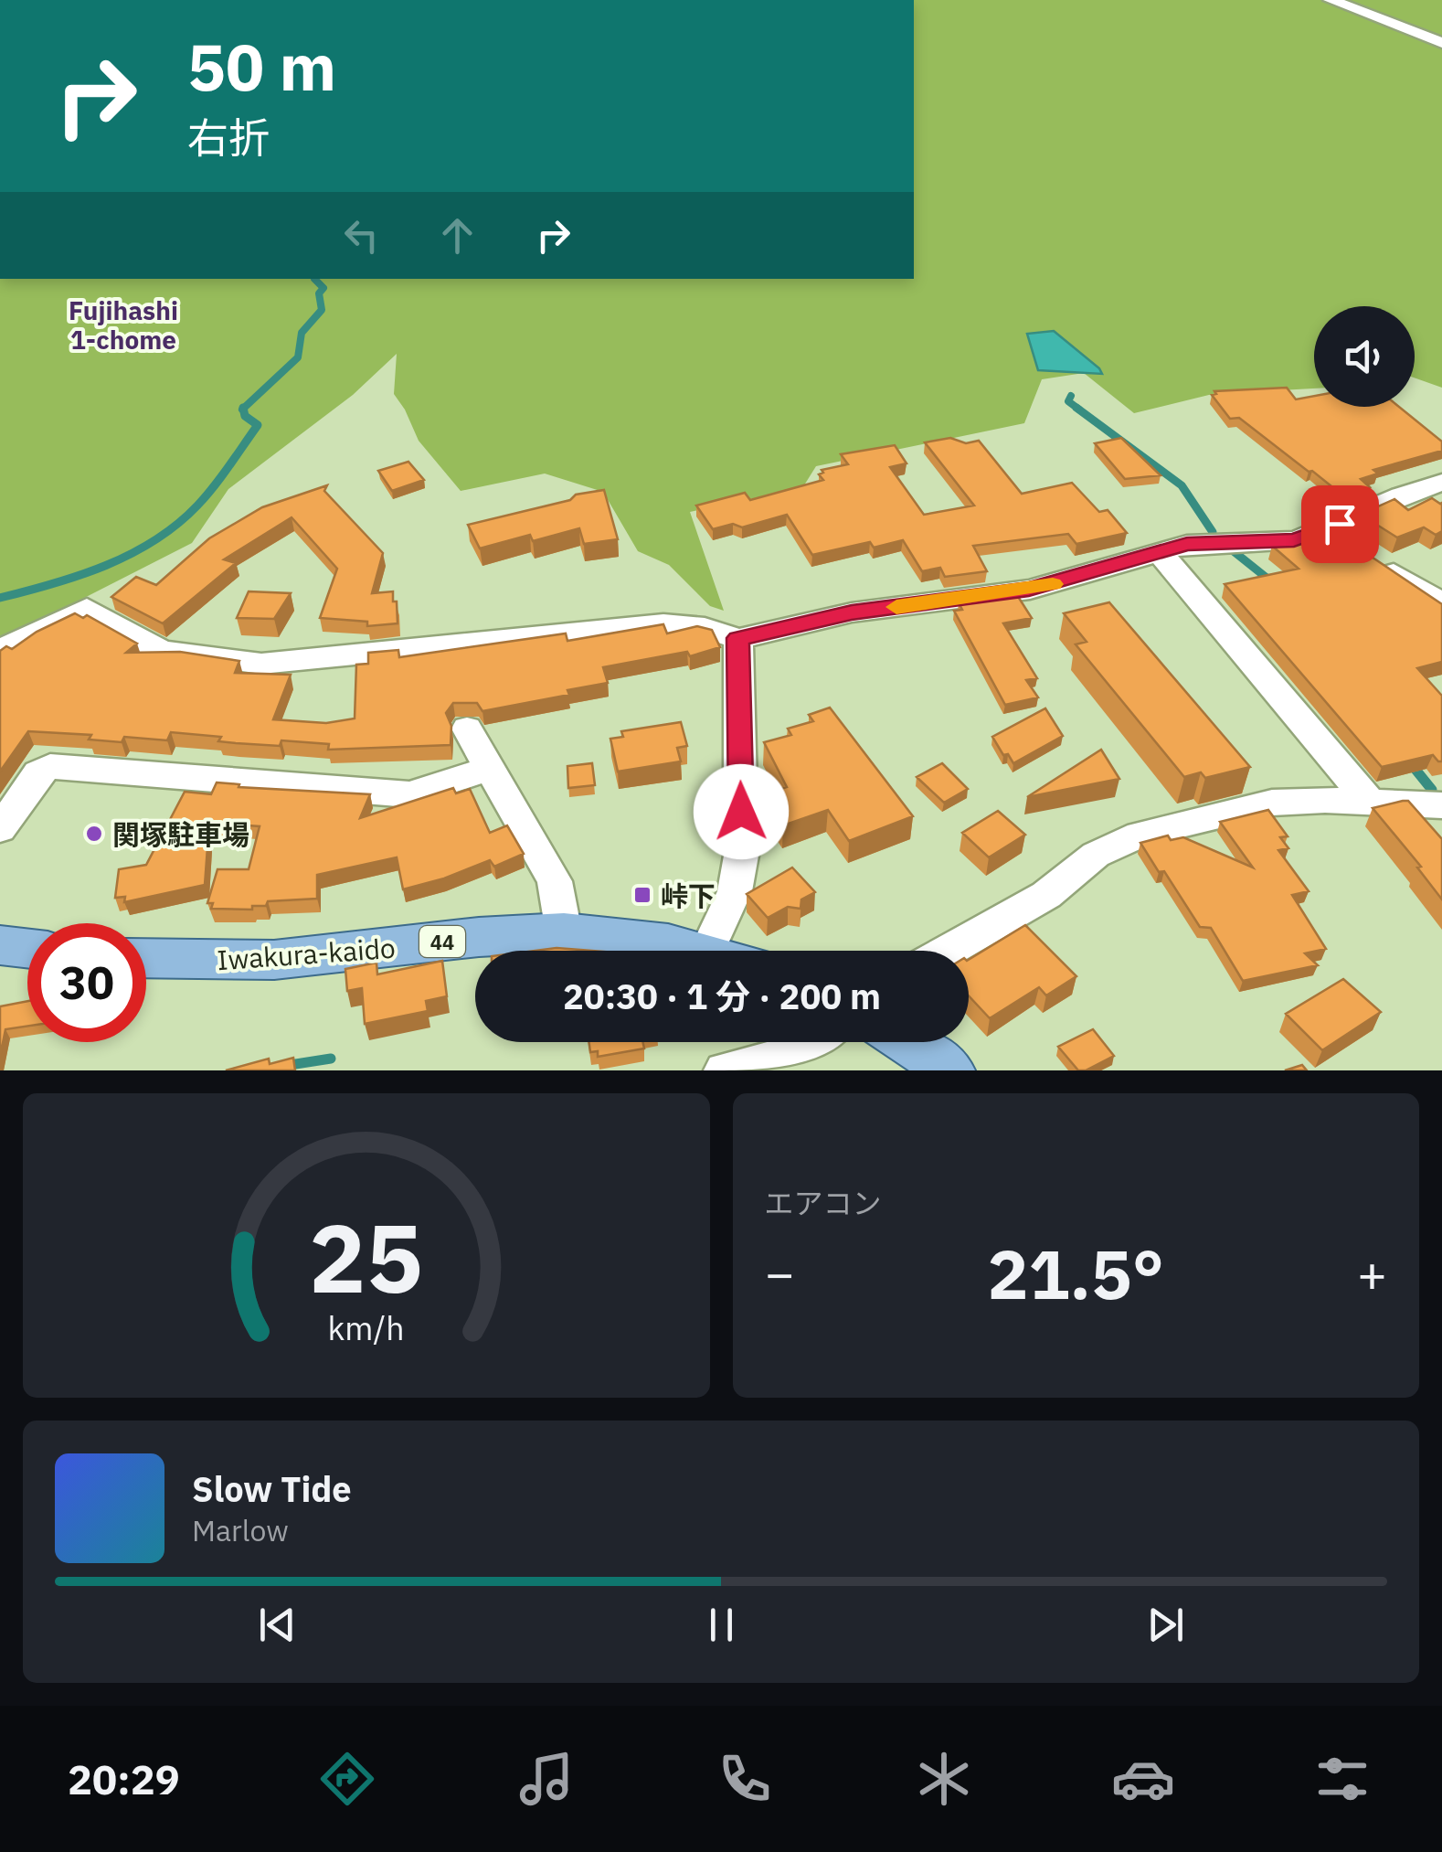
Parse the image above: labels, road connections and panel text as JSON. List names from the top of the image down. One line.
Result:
{"streets":{"main road":["44","Iwakura-kaido"]},"districts":["Fujihashi 1-chome"],"places":{"other":["関塚駐車場"],"transit":["峠下"]},"page":{"turn":["50 m","右折"],"limit":"30","trip":"20:30 · 1 分 · 200 m","tile":"エアコン","heat":["−","21.5°","+"],"song":["Slow Tide","Marlow"],"tabs":"20:29","gauge":["25","km/h"]}}
